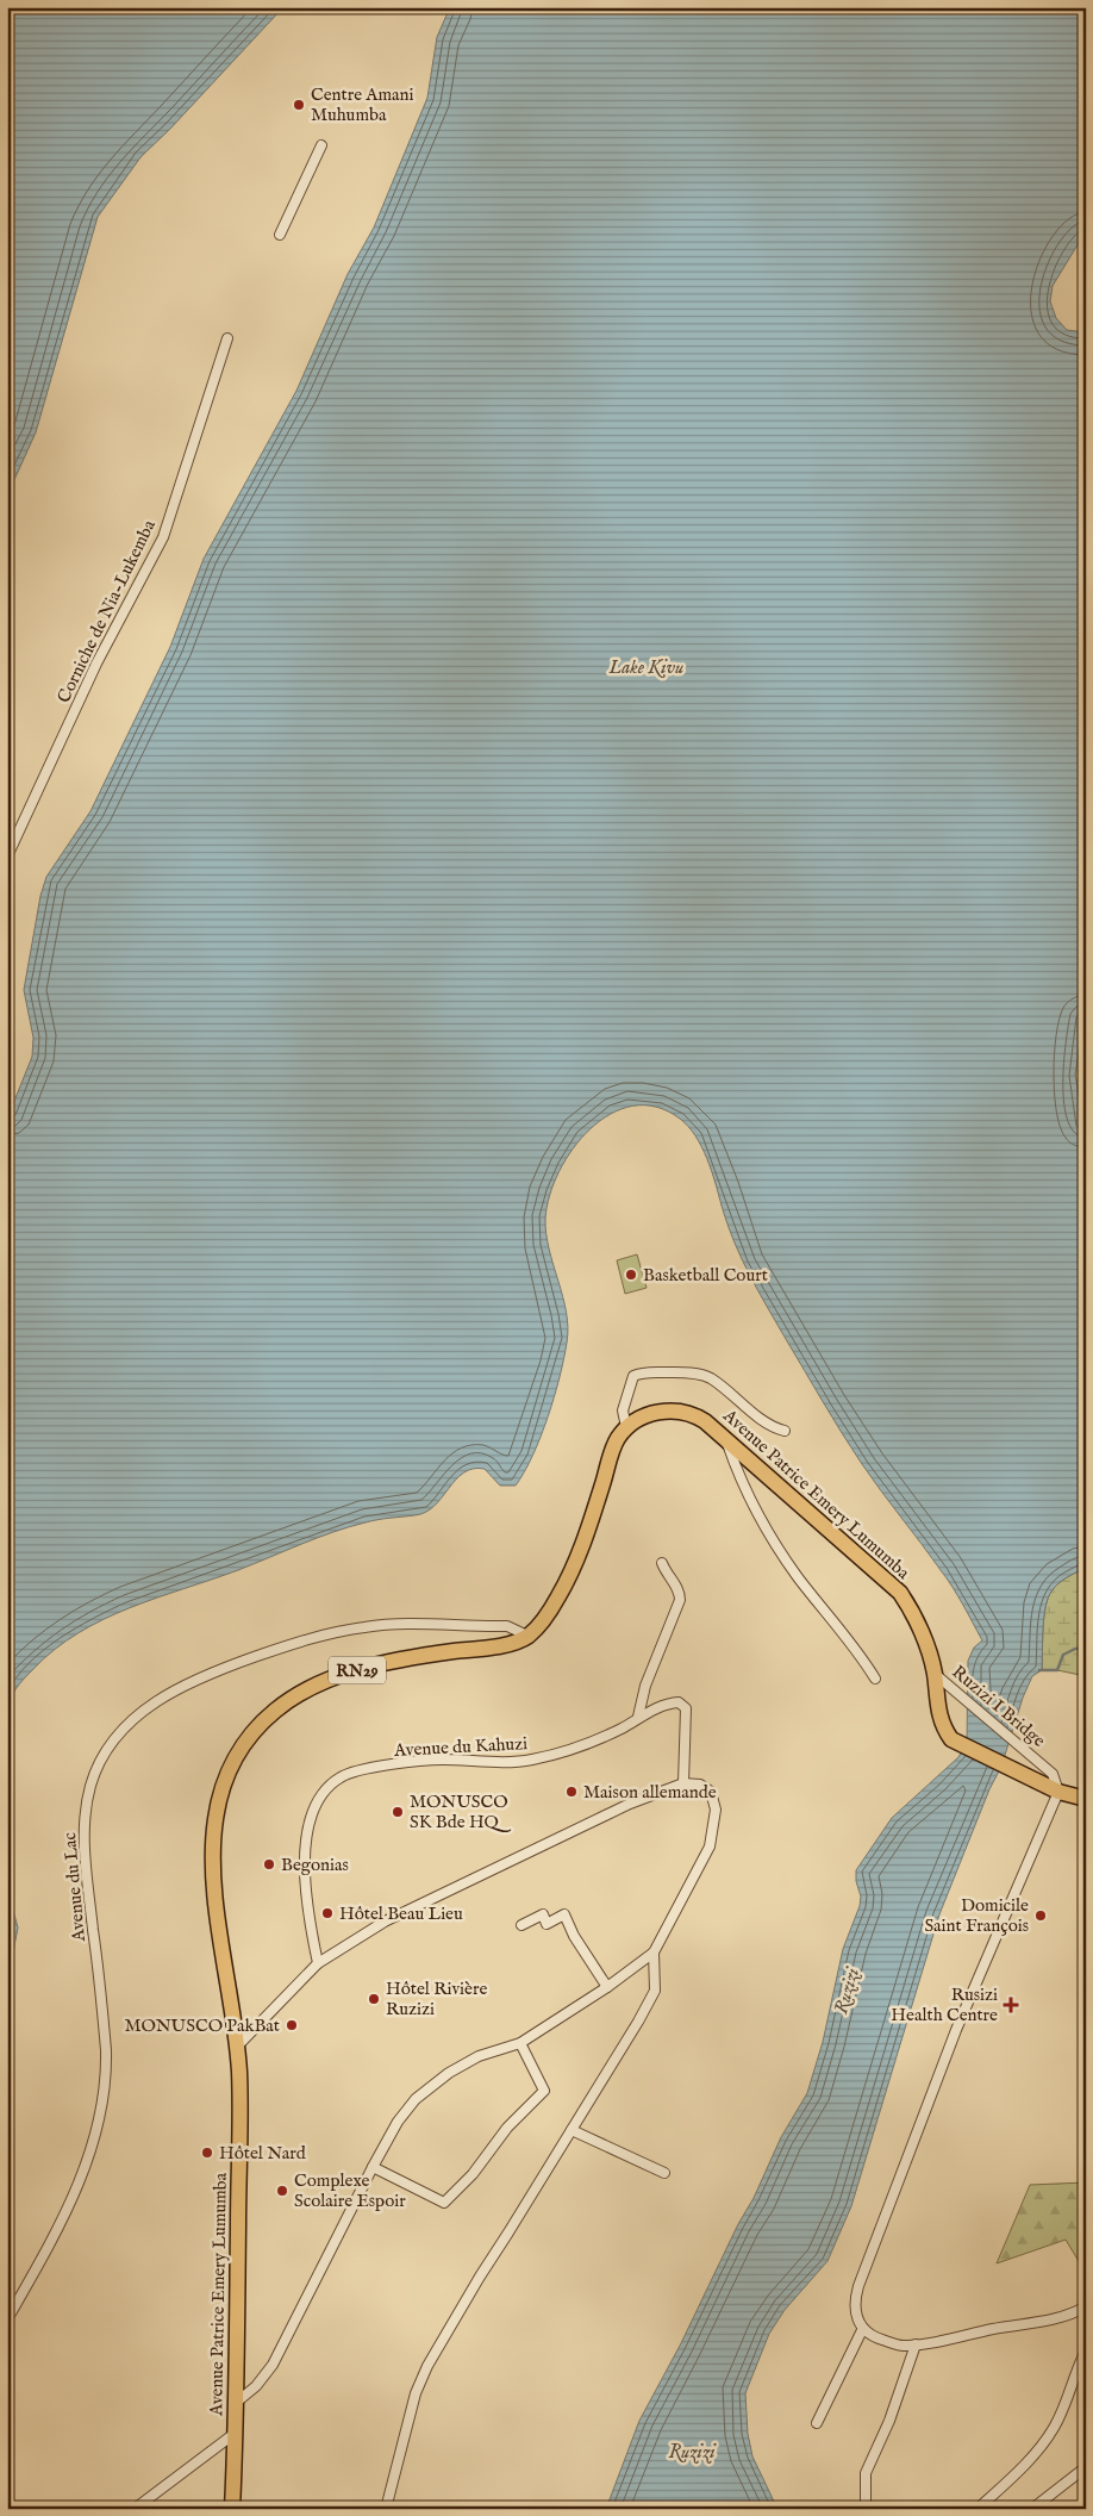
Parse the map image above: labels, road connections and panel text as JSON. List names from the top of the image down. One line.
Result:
{"streets":{"main road":["Avenue Patrice Emery Lumumba","RN29"],"street":["Corniche de Nia-Lukemba","Ruzizi I Bridge","Avenue du Kahuzi","Avenue du Lac"]},"crossings":[["Avenue Patrice Emery Lumumba","Ruzizi I Bridge"],["Avenue Patrice Emery Lumumba","Avenue du Lac"]],"water":["Lake Kivu","Ruzizi"],"places":{"other":["Centre Amani Muhumba","Basketball Court","Maison allemande","MONUSCO SK Bde HQ","Begonias","Hôtel Beau Lieu","Domicile Saint François","Hôtel Rivière Ruzizi","MONUSCO PakBat","Hôtel Nard","Complexe Scolaire Espoir"],"health":["Rusizi Health Centre"]}}
